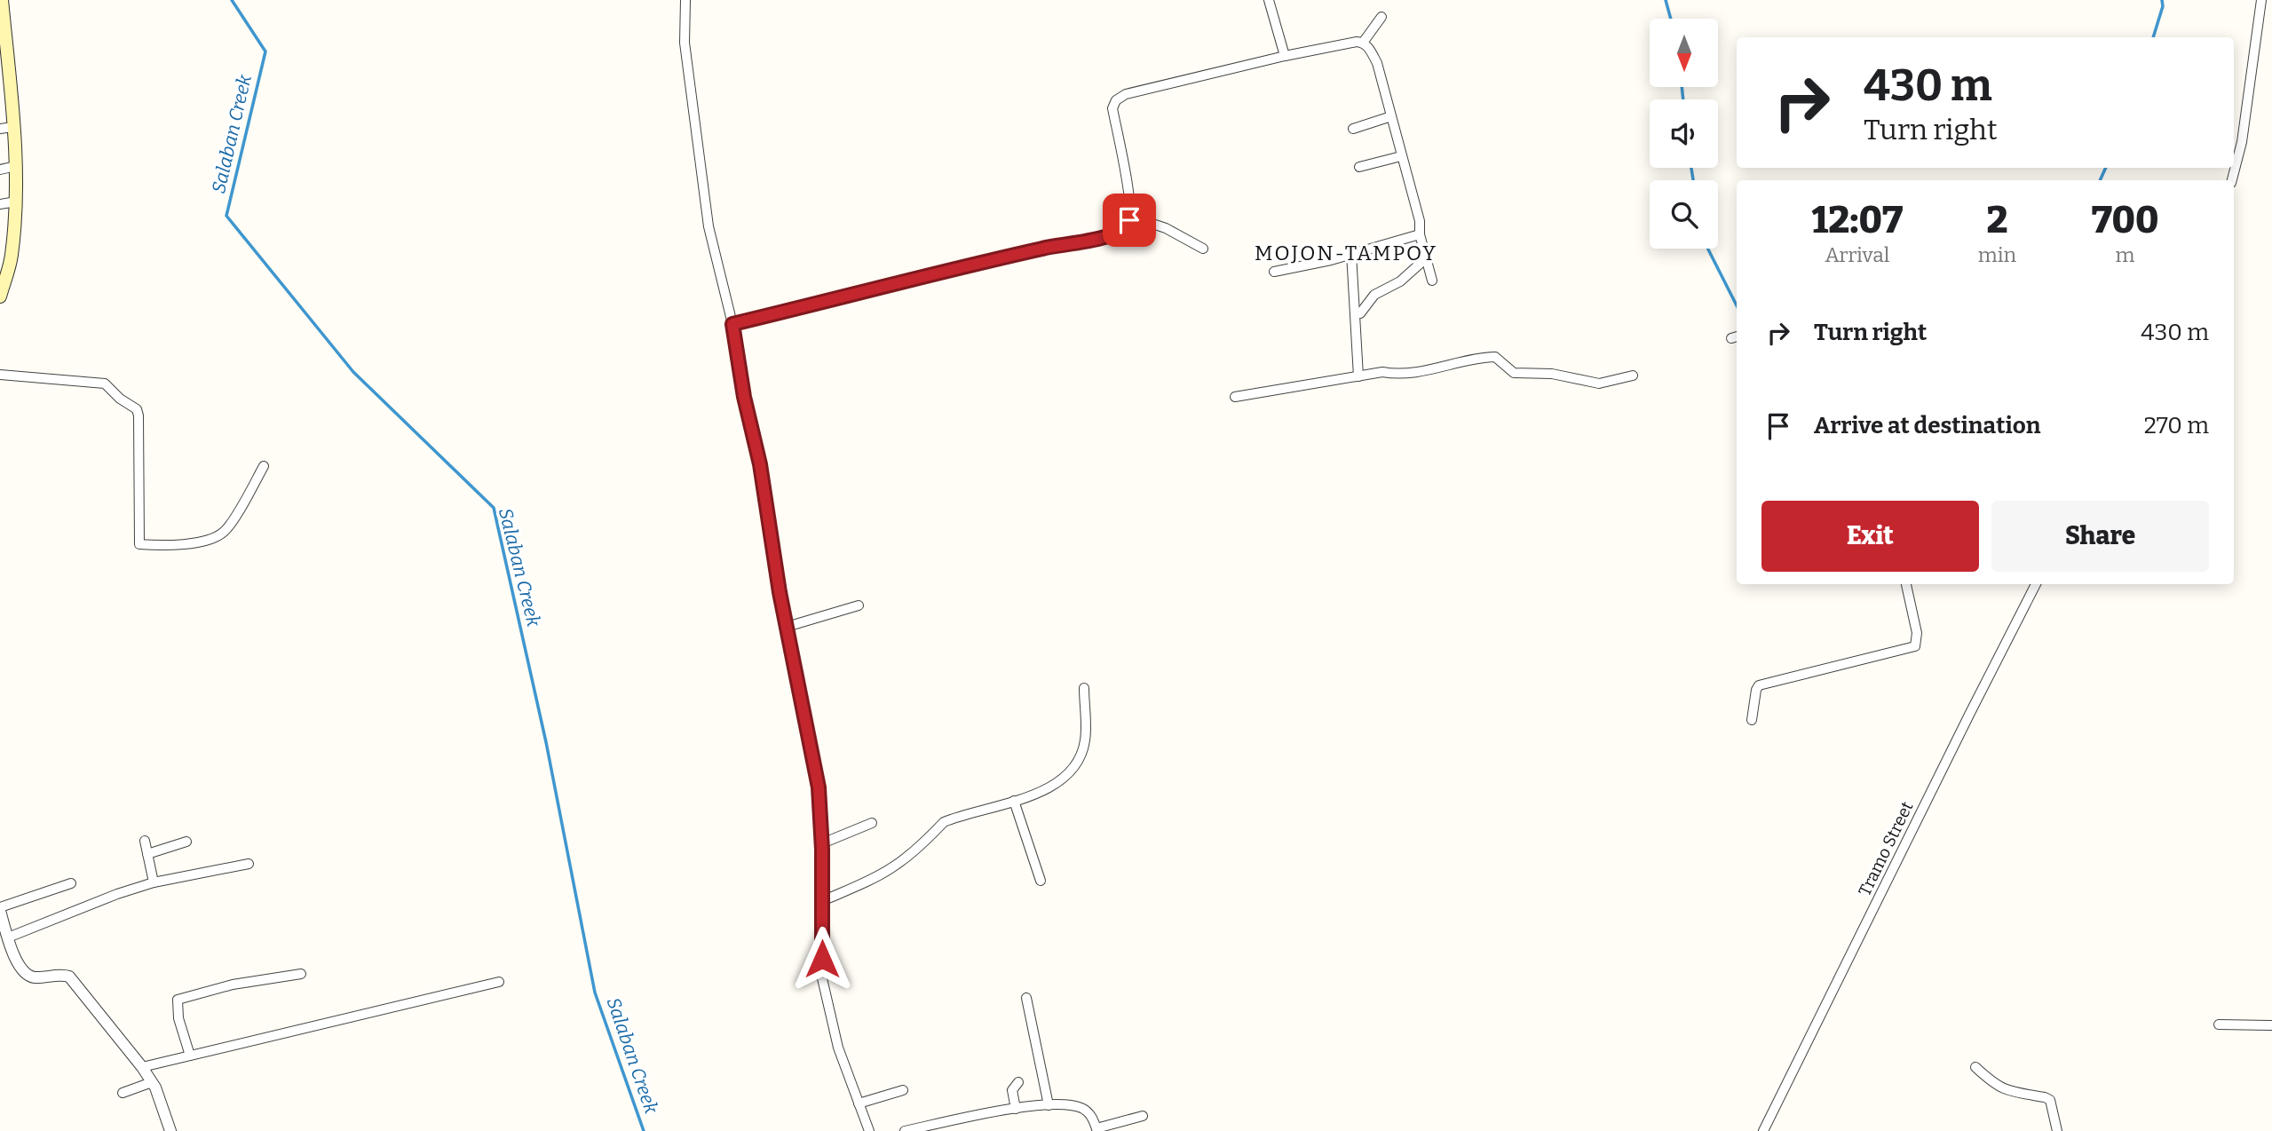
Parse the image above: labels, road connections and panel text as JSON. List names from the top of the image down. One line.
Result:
{"streets":{"street":["Tramo Street"]},"districts":["MOJON-TAMPOY"],"water":["Salaban Creek"],"north":"bottom","page":{"turn":["430 m","Turn right"],"eta":["12:07","Arrival","2","min","700","m"],"list":[{"name":"Turn right","value":"430 m"},{"name":"Arrive at destination","value":"270 m"}],"buttons":["Exit","Share"]}}
